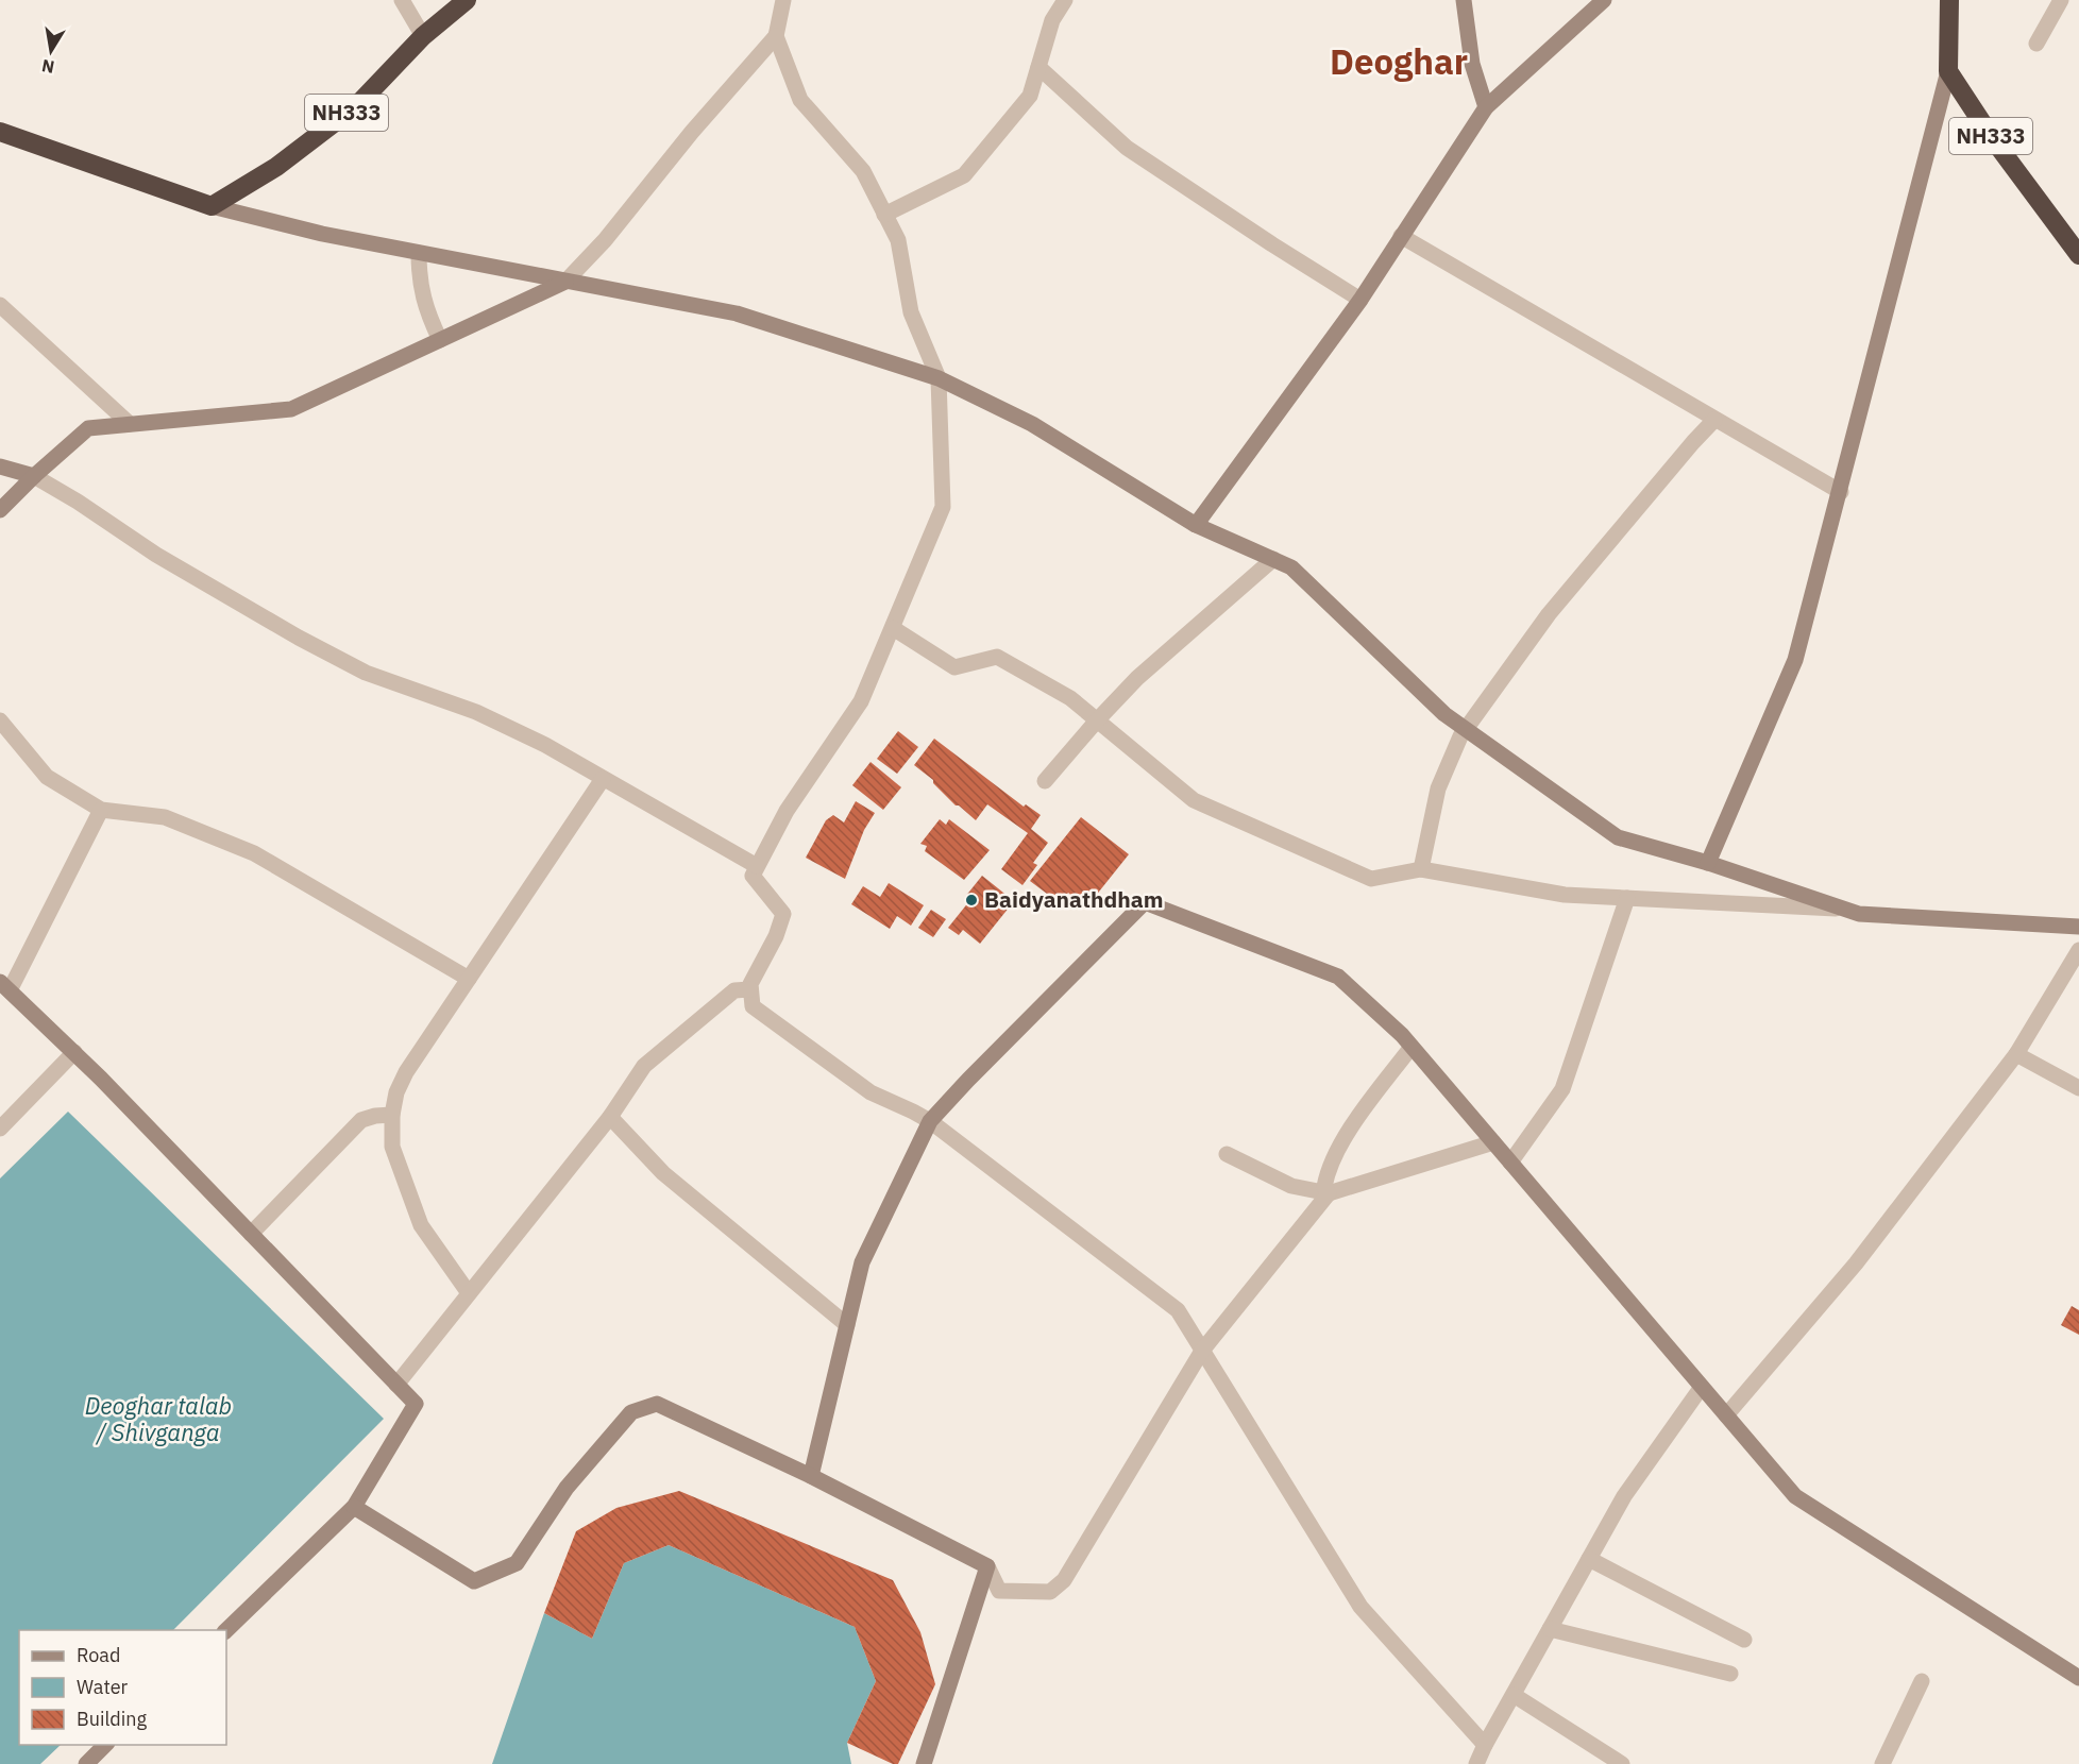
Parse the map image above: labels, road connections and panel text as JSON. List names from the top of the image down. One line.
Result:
{"streets":{"highway":["NH333"]},"districts":["Deoghar"],"water":["Deoghar talab / Shivganga"],"places":["Baidyanathdham"],"legend":["Road","Water","Building"],"north":"bottom"}
